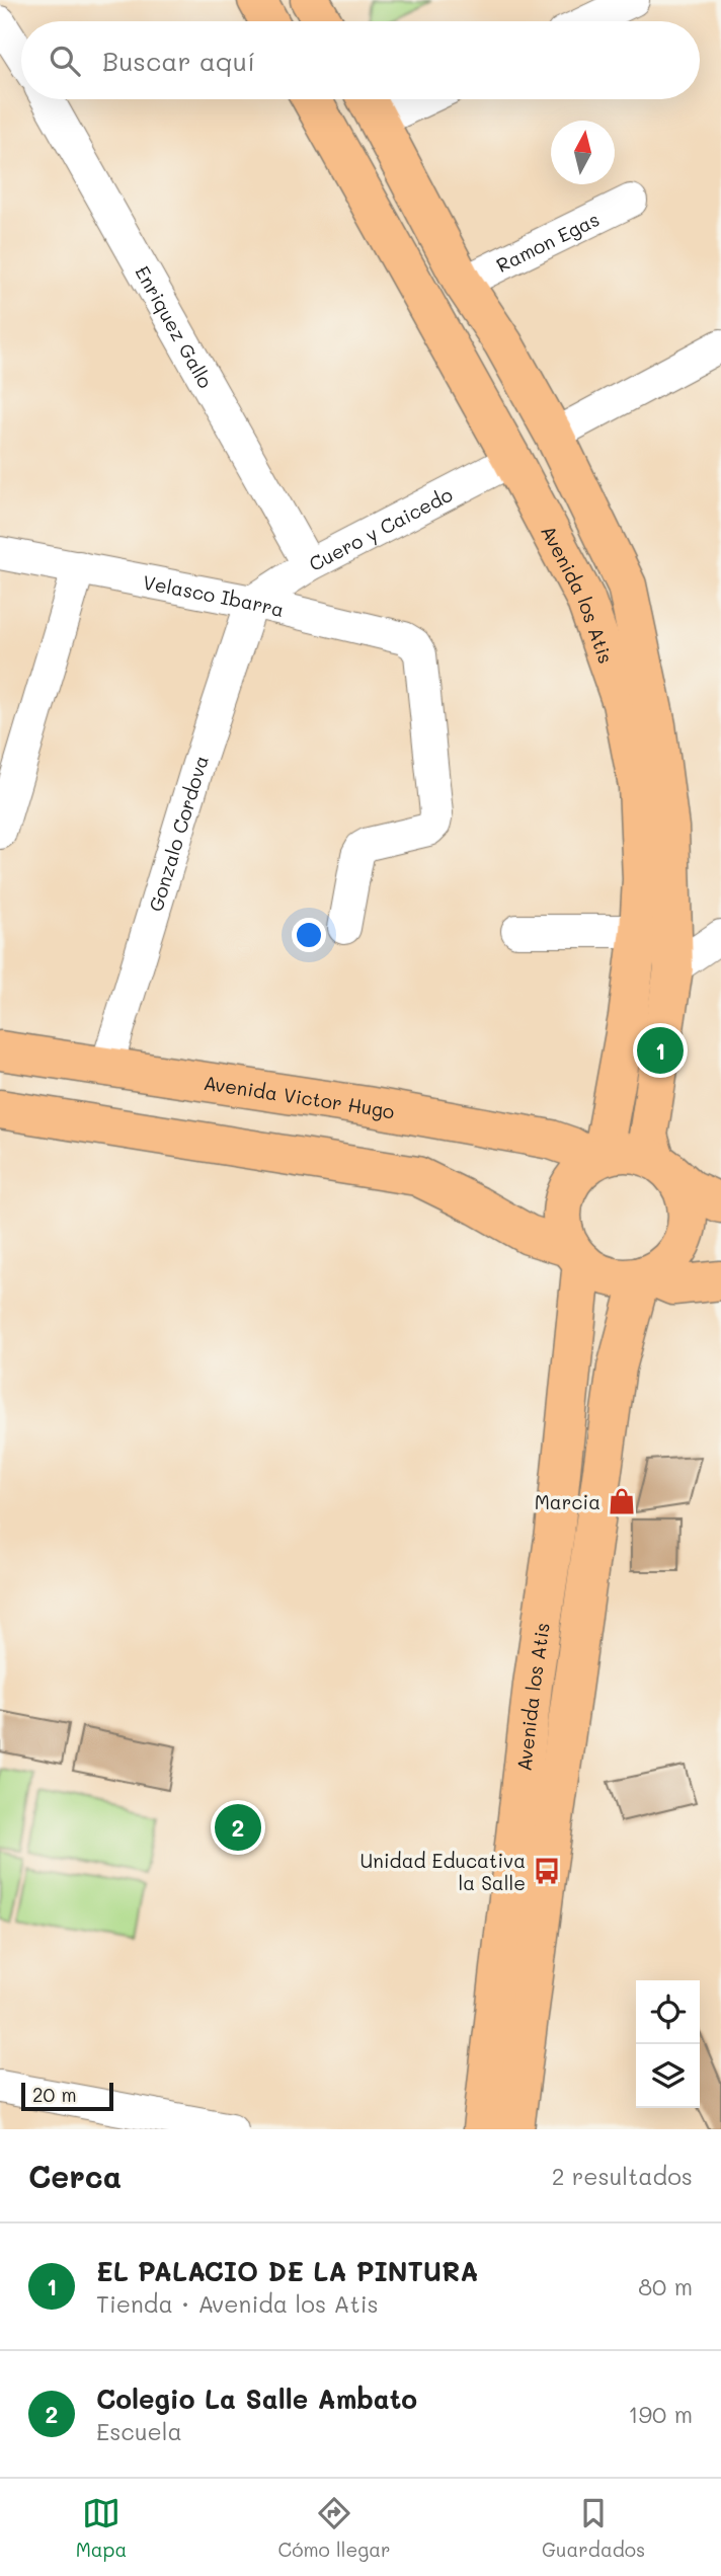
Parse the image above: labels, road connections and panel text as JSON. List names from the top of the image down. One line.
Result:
{"streets":{"main road":["Avenida los Atis","Avenida Victor Hugo"],"street":["Ramon Egas","Enriquez Gallo","Cuero y Caicedo","Velasco Ibarra","Gonzalo Cordova"]},"crossings":[["Ramon Egas","Avenida los Atis"],["Enriquez Gallo","Cuero y Caicedo"],["Cuero y Caicedo","Velasco Ibarra"],["Cuero y Caicedo","Avenida los Atis"],["Cuero y Caicedo","Gonzalo Cordova"],["Velasco Ibarra","Gonzalo Cordova"],["Avenida los Atis","Avenida Victor Hugo"],["Gonzalo Cordova","Avenida Victor Hugo"]],"places":{"shop":["Marcia"],"bus stop":["Unidad Educativa la Salle"]},"scale_bar":"20 m","north":"top","page":{"search":"Buscar aquí","pins":["1","2"],"scale":"20 m","heading":["Cerca","2 resultados"],"list":[{"mark":"1","name":"EL PALACIO DE LA PINTURA","note":"Tienda · Avenida los Atis","value":"80 m"},{"mark":"2","name":"Colegio La Salle Ambato","note":"Escuela","value":"190 m"}],"nav":["Mapa","Cómo llegar","Guardados"]}}
